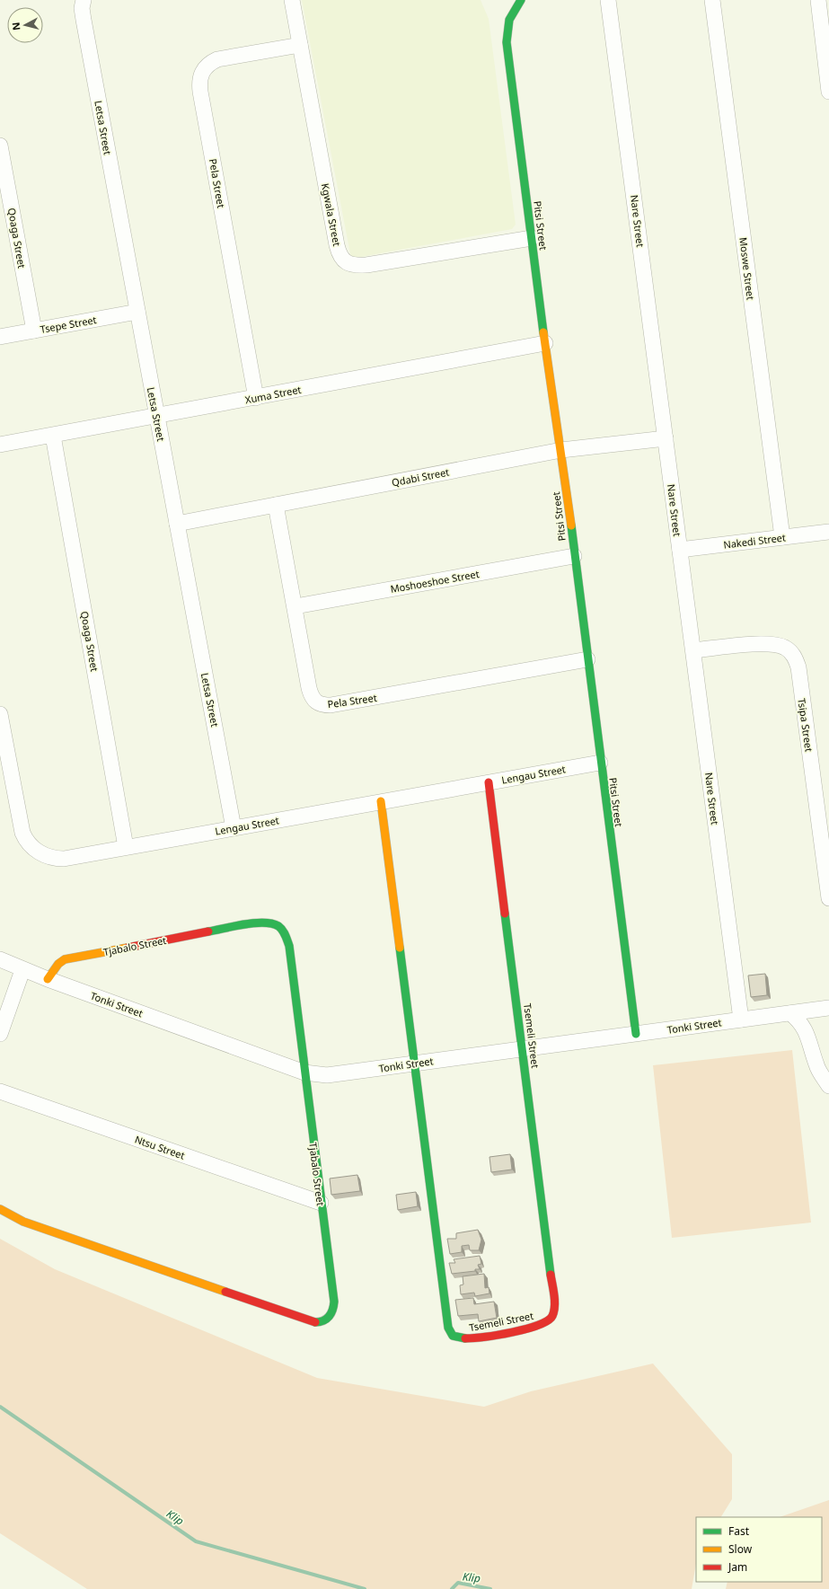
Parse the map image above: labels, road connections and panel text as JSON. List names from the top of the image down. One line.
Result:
{"streets":{"street":["Letsa Street","Pela Street","Kgwala Street","Nare Street","Pitsi Street","Qoaga Street","Moswe Street","Tsepe Street","Xuma Street","Qdabi Street","Nakedi Street","Moshoeshoe Street","Tsipa Street","Lengau Street","Tjabalo Street","Tonki Street","Tsemeli Street","Ntsu Street"]},"crossings":[["Letsa Street","Tsepe Street"],["Letsa Street","Xuma Street"],["Letsa Street","Qdabi Street"],["Letsa Street","Lengau Street"],["Pela Street","Kgwala Street"],["Pela Street","Pitsi Street"],["Pela Street","Xuma Street"],["Pela Street","Qdabi Street"],["Pela Street","Moshoeshoe Street"],["Kgwala Street","Pitsi Street"],["Nare Street","Qdabi Street"],["Nare Street","Nakedi Street"],["Nare Street","Tsipa Street"],["Nare Street","Tonki Street"],["Pitsi Street","Xuma Street"],["Pitsi Street","Qdabi Street"],["Pitsi Street","Moshoeshoe Street"],["Pitsi Street","Lengau Street"],["Pitsi Street","Tonki Street"],["Qoaga Street","Tsepe Street"],["Qoaga Street","Xuma Street"],["Qoaga Street","Lengau Street"],["Moswe Street","Nakedi Street"],["Lengau Street","Tsemeli Street"],["Tjabalo Street","Tonki Street"],["Tjabalo Street","Ntsu Street"],["Tonki Street","Tsemeli Street"]],"water":["Klip"],"legend":["Fast","Slow","Jam"],"north":"left"}
